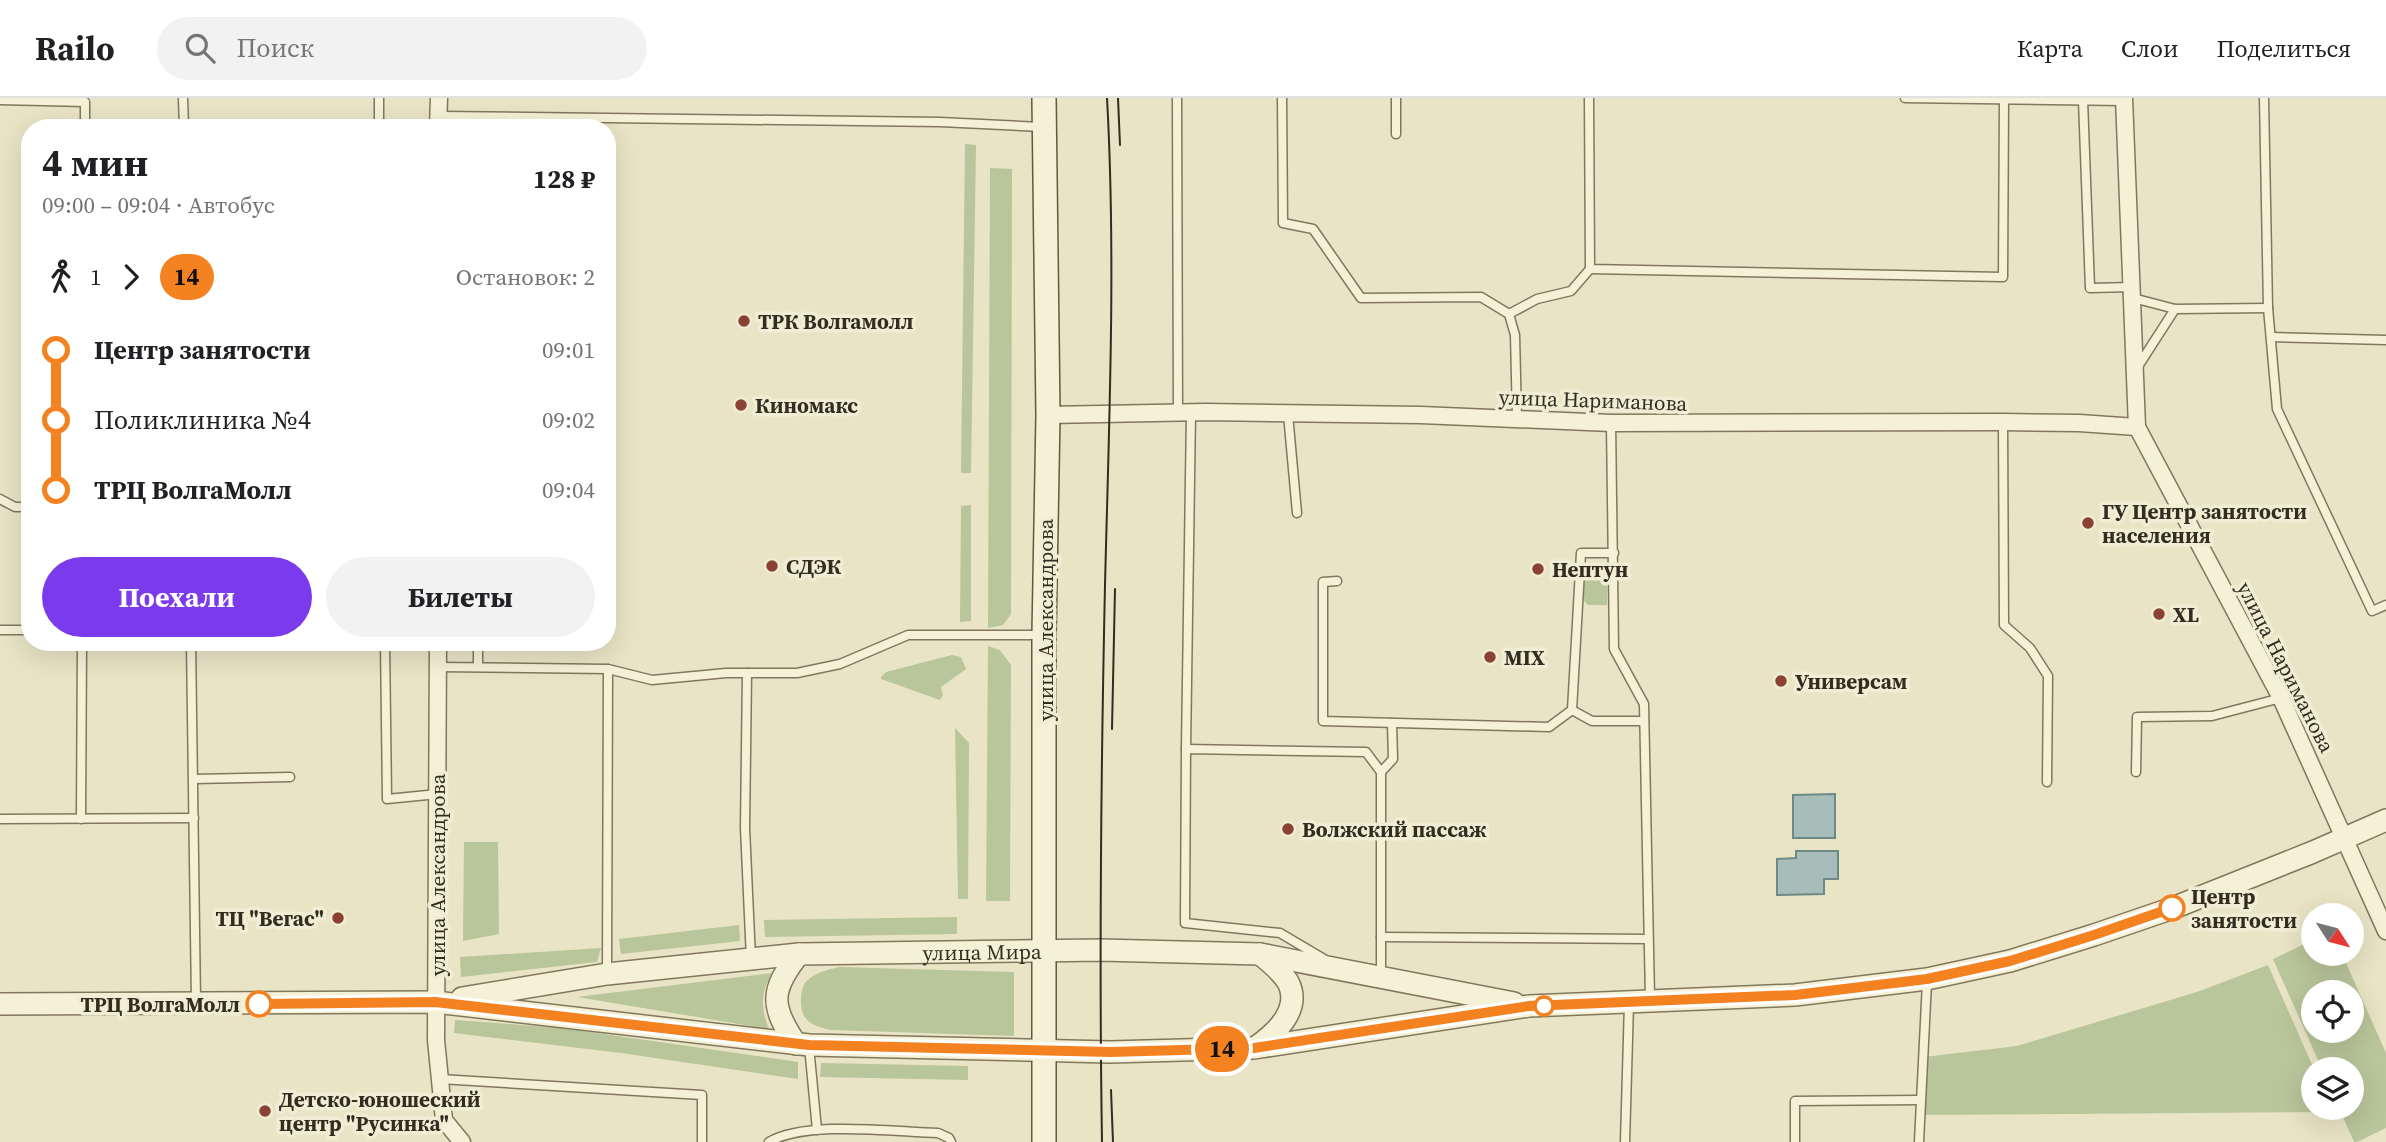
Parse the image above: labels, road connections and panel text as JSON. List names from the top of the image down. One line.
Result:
{"streets":{"main road":["улица Александрова"],"street":["улица Нариманова","улица Мира"]},"crossings":[["улица Нариманова","улица Александрова"],["улица Нариманова","улица Мира"],["улица Александрова","улица Мира"]],"places":["ТРК Волгамолл","Киномакс","ГУ Центр занятости населения","СДЭК","Нептун","XL","MIX","Универсам","Волжский пассаж","Центр занятости","ТЦ \"Вегас\"","ТРЦ ВолгаМолл","Детско-юношеский центр \"Русинка\""],"lines":["bus line 14"],"north":"bottom right","page":{"header":"Railo","search":"Поиск","nav":["Карта","Слои","Поделиться"],"on_map":"14","heading":["4 мин","09:00 – 09:04 · Автобус","128 ₽"],"legs":["1","14","Остановок: 2"],"list":[{"name":"Центр занятости","value":"09:01"},{"name":"Поликлиника №4","value":"09:02"},{"name":"ТРЦ ВолгаМолл","value":"09:04"}],"buttons":["Поехали","Билеты"]}}
